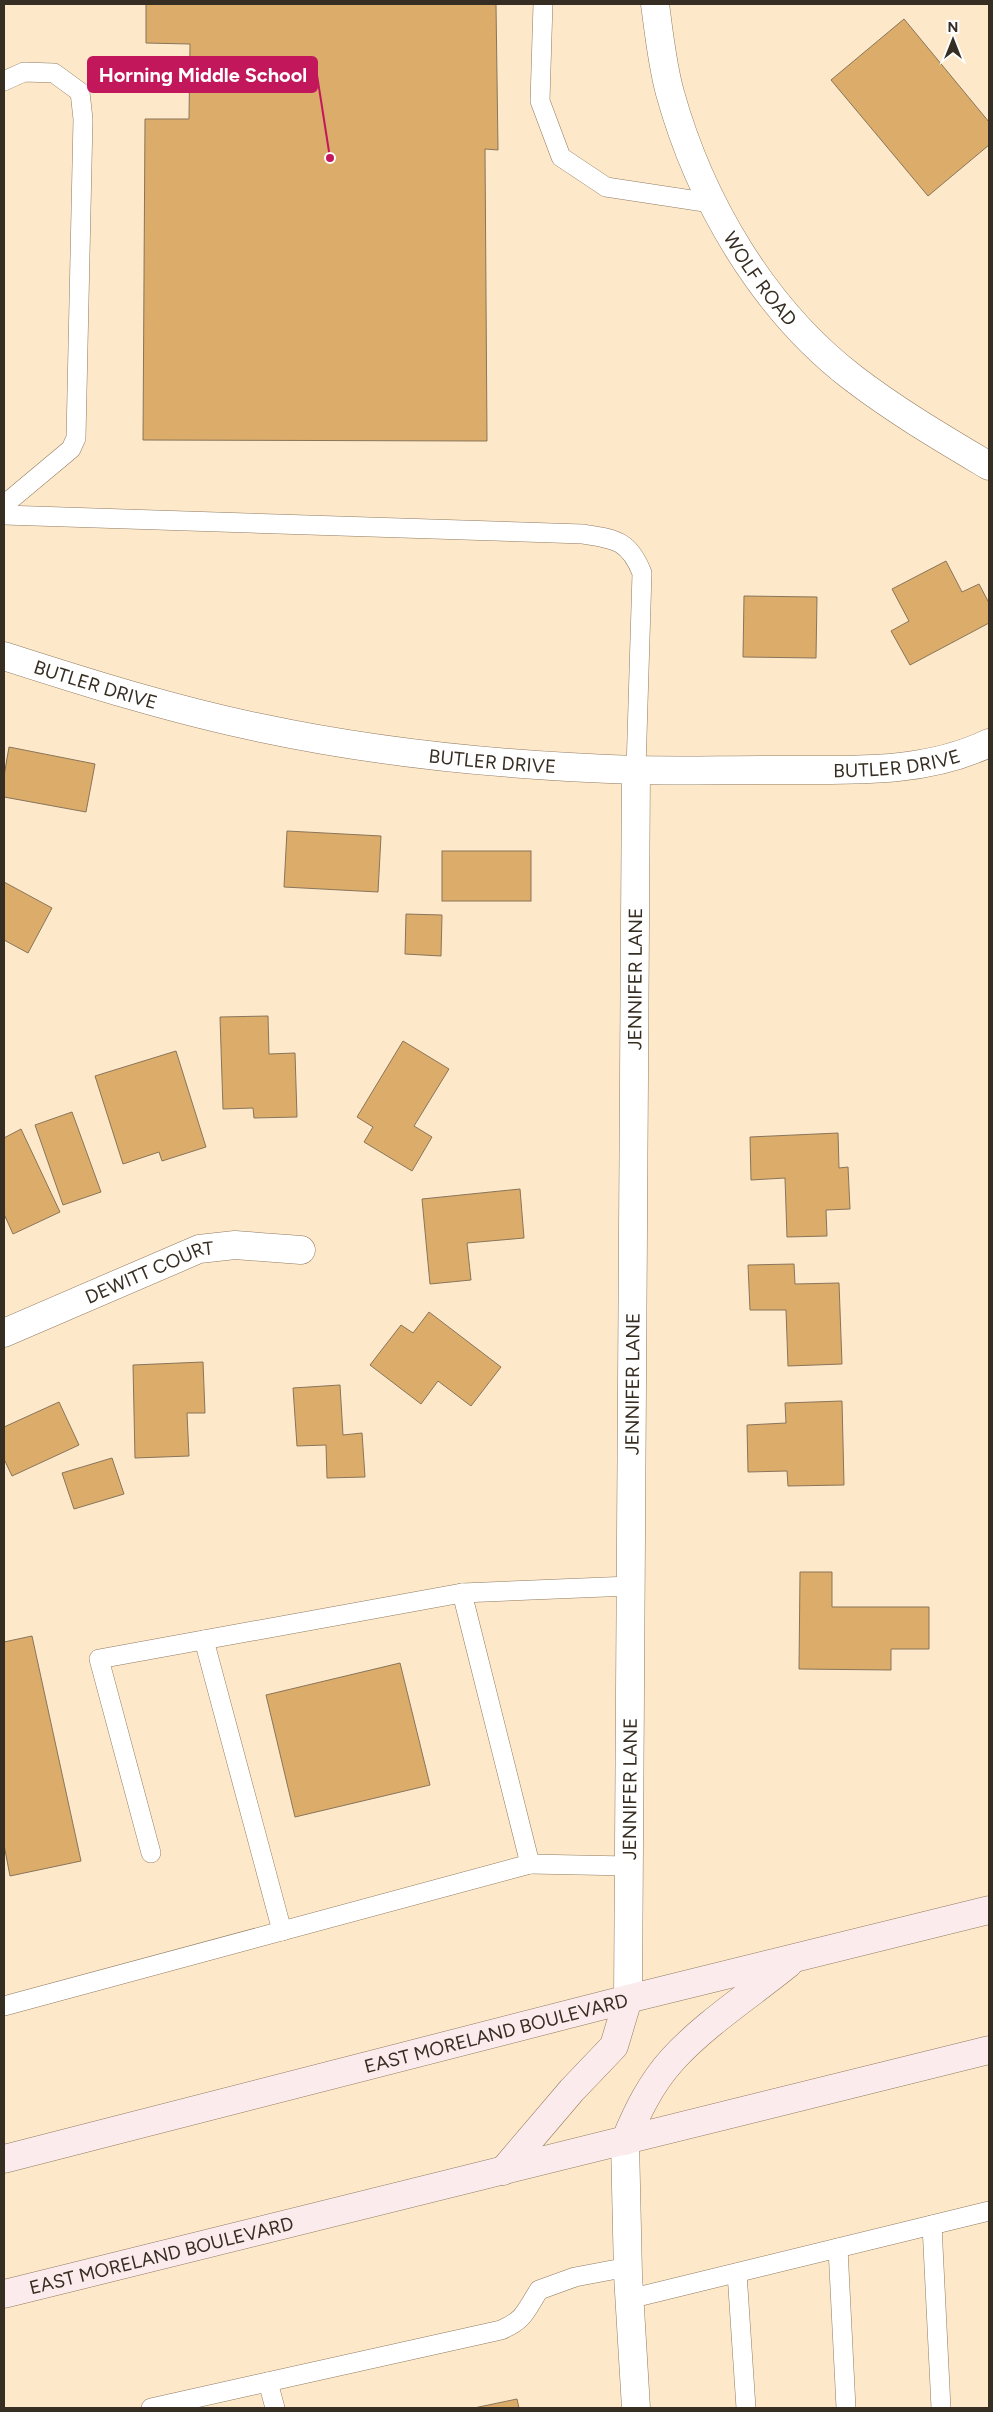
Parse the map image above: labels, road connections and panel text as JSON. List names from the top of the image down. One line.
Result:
{"streets":{"main road":["EAST MORELAND BOULEVARD"],"street":["WOLF ROAD","BUTLER DRIVE","JENNIFER LANE","DEWITT COURT"]},"crossings":[["BUTLER DRIVE","JENNIFER LANE"],["JENNIFER LANE","EAST MORELAND BOULEVARD"]],"places":["Horning Middle School"],"north":"top"}
